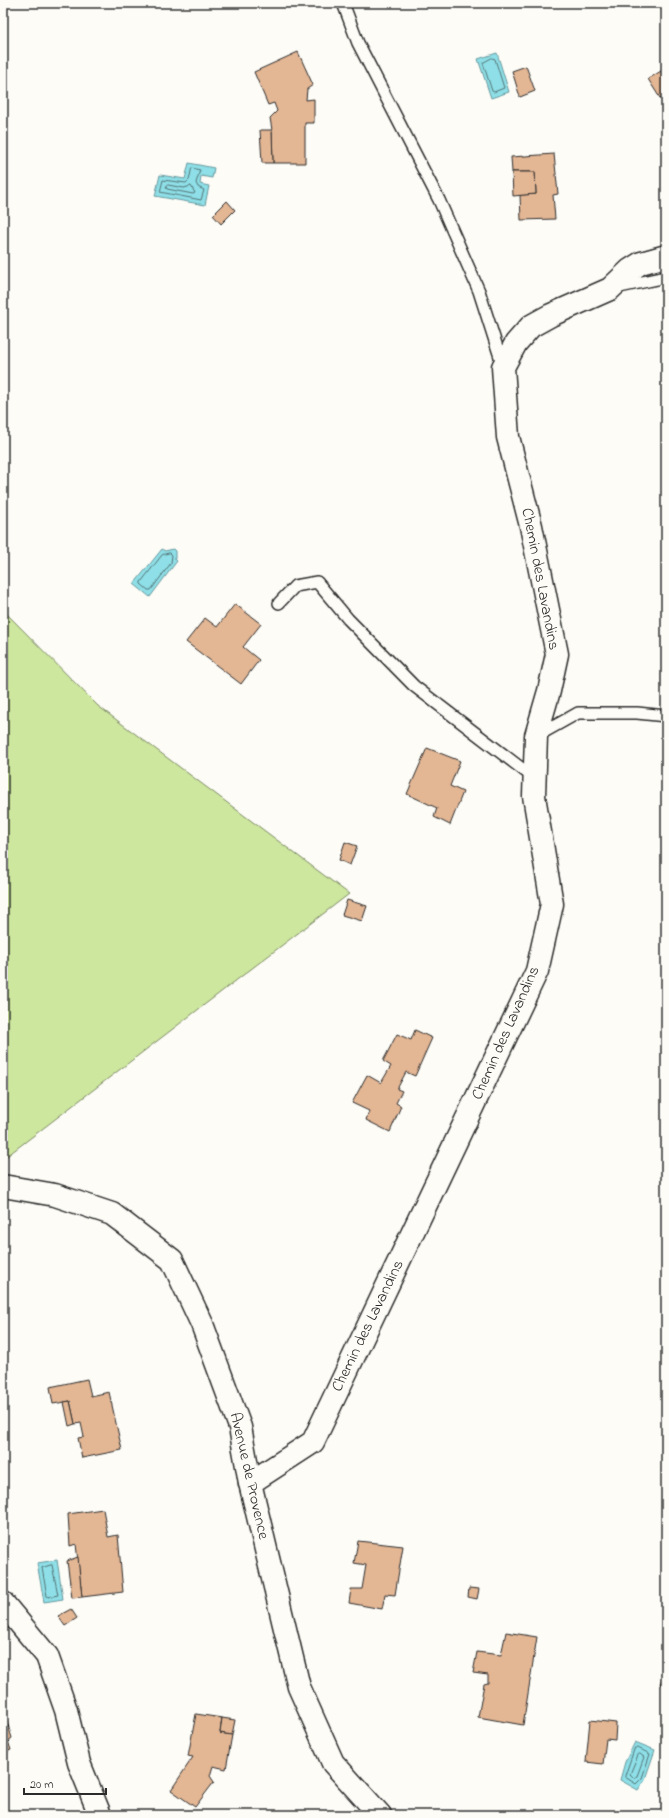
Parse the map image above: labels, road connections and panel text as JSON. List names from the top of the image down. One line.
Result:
{"streets":{"street":["Chemin des Lavandins","Avenue de Provence"]},"crossings":[["Chemin des Lavandins","Avenue de Provence"]],"scale_bar":"20 m"}
